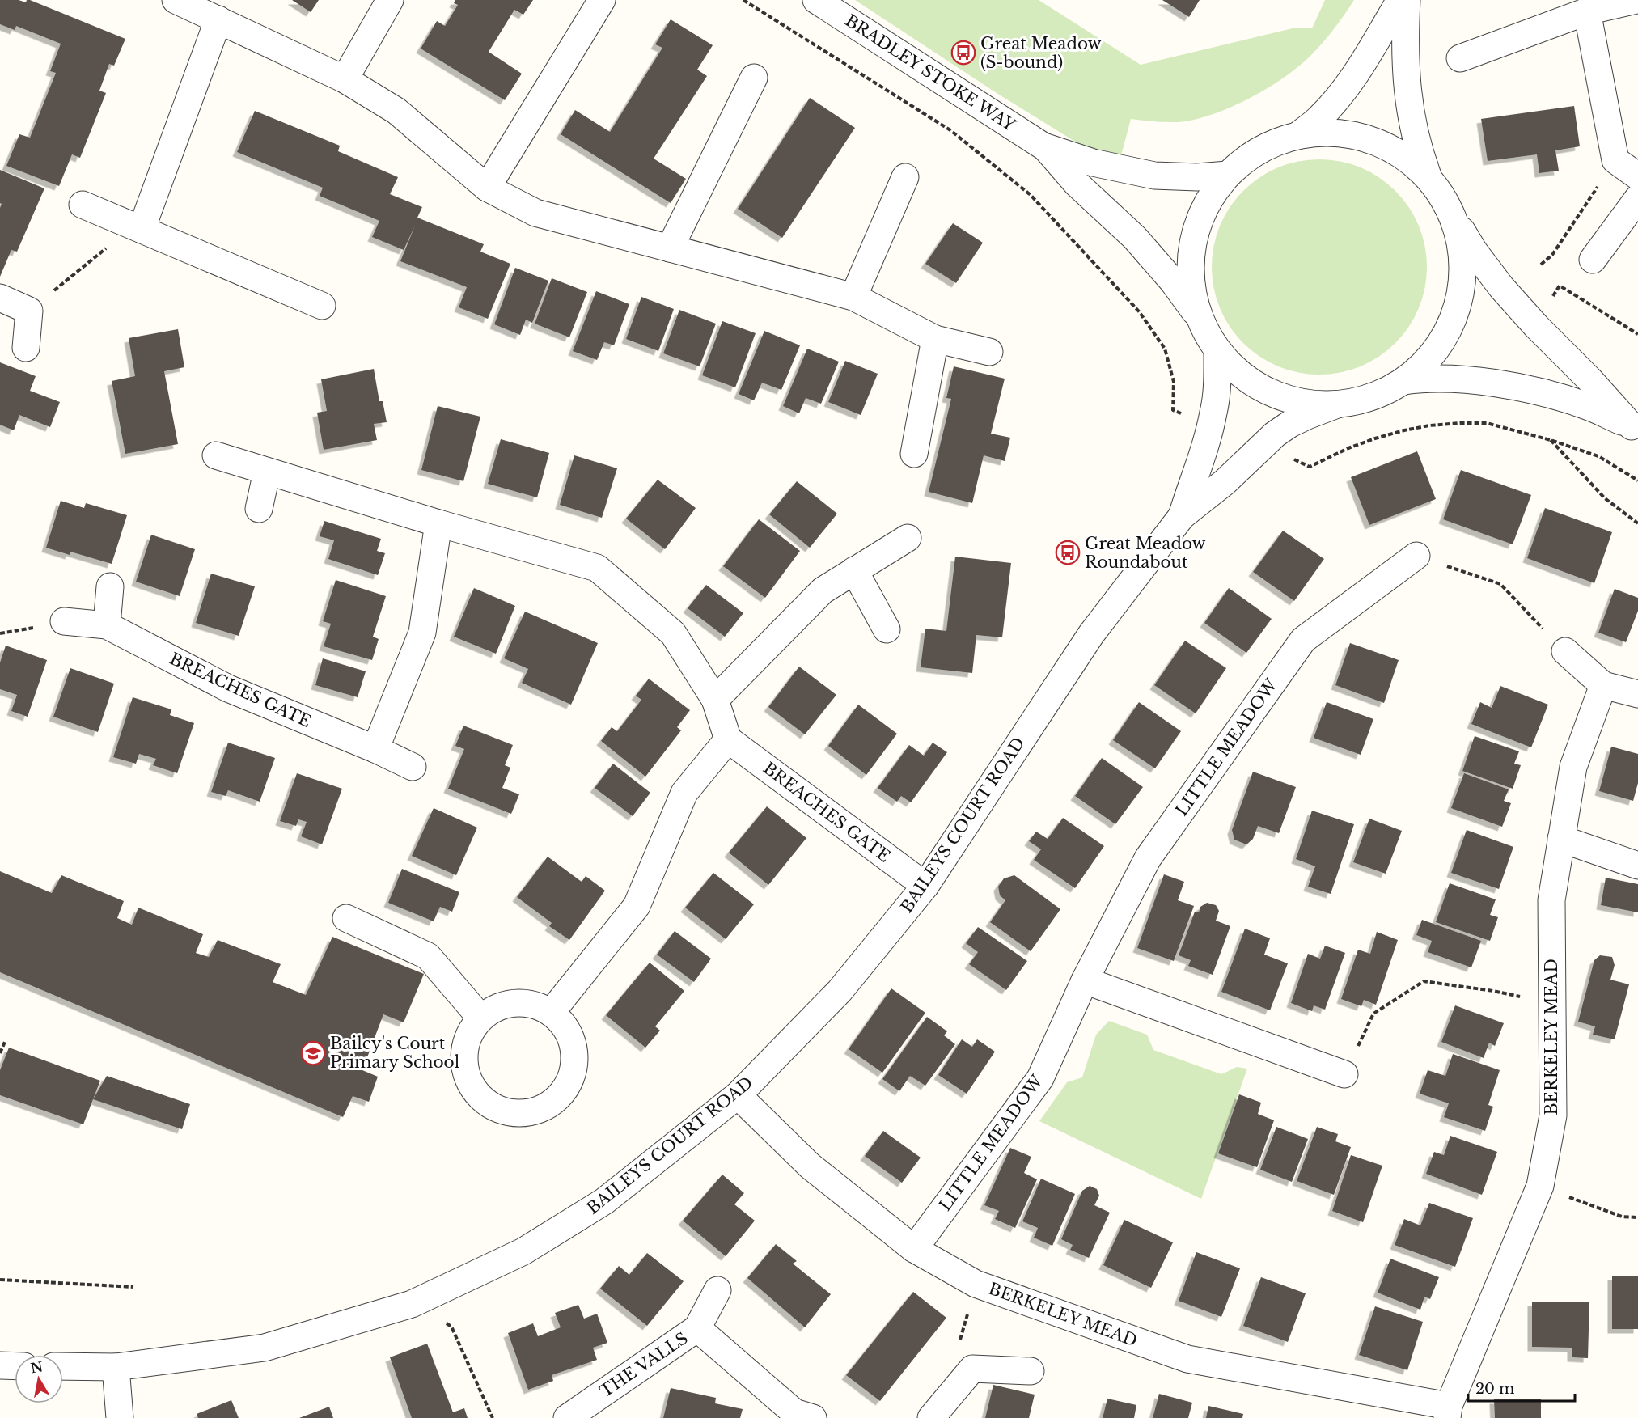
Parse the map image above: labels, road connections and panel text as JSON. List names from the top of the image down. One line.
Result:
{"streets":{"street":["BRADLEY STOKE WAY","BREACHES GATE","LITTLE MEADOW","BAILEYS COURT ROAD","BERKELEY MEAD","THE VALLS"]},"crossings":[["BREACHES GATE","BAILEYS COURT ROAD"],["LITTLE MEADOW","BERKELEY MEAD"],["BAILEYS COURT ROAD","BERKELEY MEAD"]],"places":{"bus stop":["Great Meadow (S-bound)","Great Meadow Roundabout"],"school or university":["Bailey's Court Primary School"]},"scale_bar":"20 m","north":"top"}
